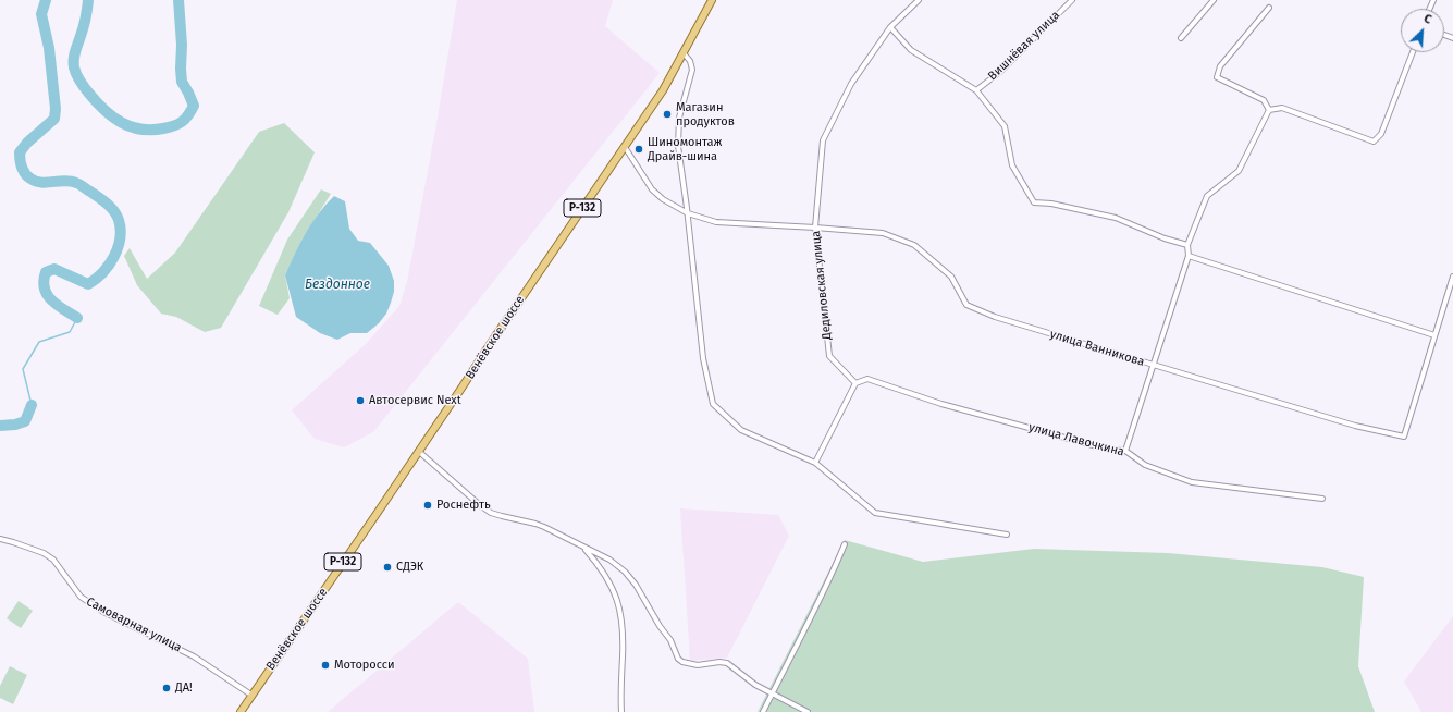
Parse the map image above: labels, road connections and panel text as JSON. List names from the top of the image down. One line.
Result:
{"streets":{"main road":["Р-132","Венёвское шоссе"],"street":["Вишнёвая улица","Дедиловская улица","улица Ванникова","улица Лавочкина","Самоварная улица"]},"crossings":[["Дедиловская улица","улица Ванникова"],["Дедиловская улица","улица Лавочкина"],["Венёвское шоссе","улица Ванникова"],["Венёвское шоссе","Самоварная улица"]],"water":["Бездонное"],"places":["Магазин продуктов","Шиномонтаж Драйв-шина","Автосервис Next","Роснефть","СДЭК","Моторосси","ДА!"],"north":"top right"}
